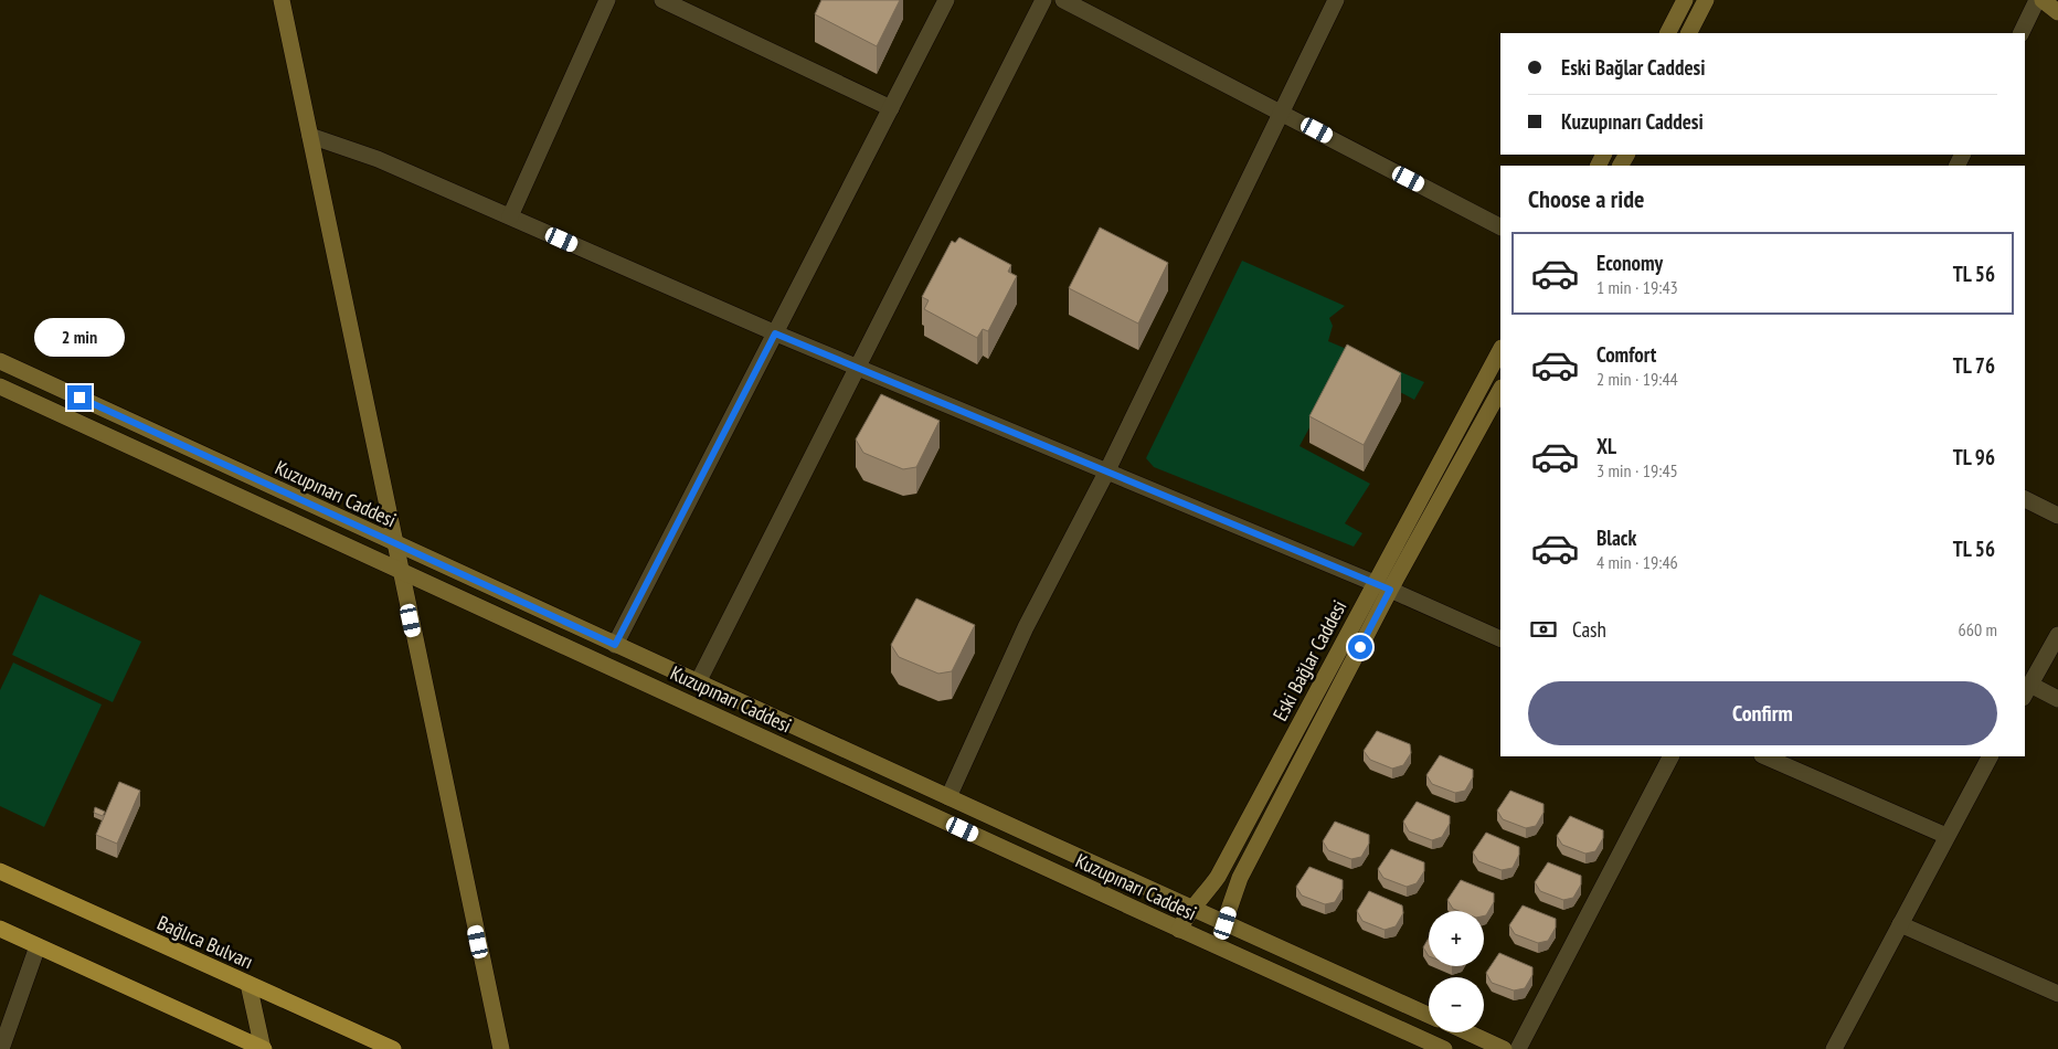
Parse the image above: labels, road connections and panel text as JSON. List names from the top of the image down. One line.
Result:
{"streets":{"main road":["Bağlıca Bulvarı"],"street":["Kuzupınarı Caddesi","Eski Bağlar Caddesi"]},"crossings":[["Kuzupınarı Caddesi","Eski Bağlar Caddesi"]],"page":{"banner":["Eski Bağlar Caddesi","Kuzupınarı Caddesi"],"heading":"Choose a ride","list":[{"name":"Economy","note":"1 min · 19:43","value":"TL 56"},{"name":"Comfort","note":"2 min · 19:44","value":"TL 76"},{"name":"XL","note":"3 min · 19:45","value":"TL 96"},{"name":"Black","note":"4 min · 19:46","value":"TL 56"}],"bubble":"2 min","pay":["Cash","660 m"],"buttons":"Confirm","map_buttons":["+","−"]}}
